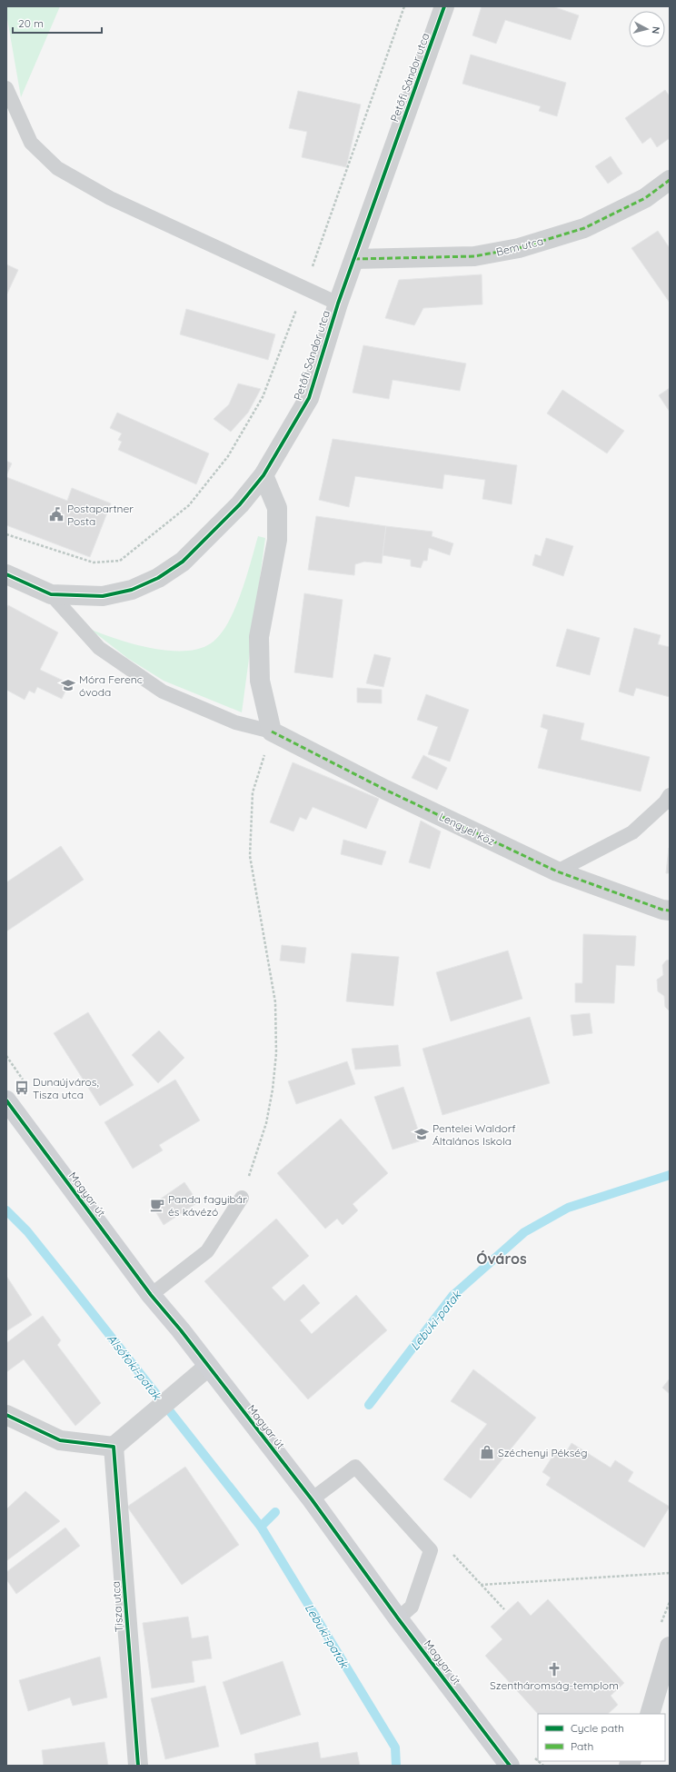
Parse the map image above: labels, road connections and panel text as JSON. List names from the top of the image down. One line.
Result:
{"streets":{"street":["Petőfi Sándor utca","Bem utca","Lengyel köz","Magyar út","Tisza utca"]},"crossings":[["Petőfi Sándor utca","Bem utca"]],"districts":["Óváros"],"water":["Lebuki-patak","Alsófoki-patak"],"places":{"public building":["Postapartner Posta"],"school or university":["Móra Ferenc óvoda","Pentelei Waldorf Általános Iskola"],"bus stop":["Dunaújváros, Tisza utca"],"cafe":["Panda fagyibár és kávézó"],"shop":["Széchenyi Pékség"],"church":["Szentháromság-templom"]},"legend":["Cycle path","Path"],"scale_bar":"20 m","north":"right"}
